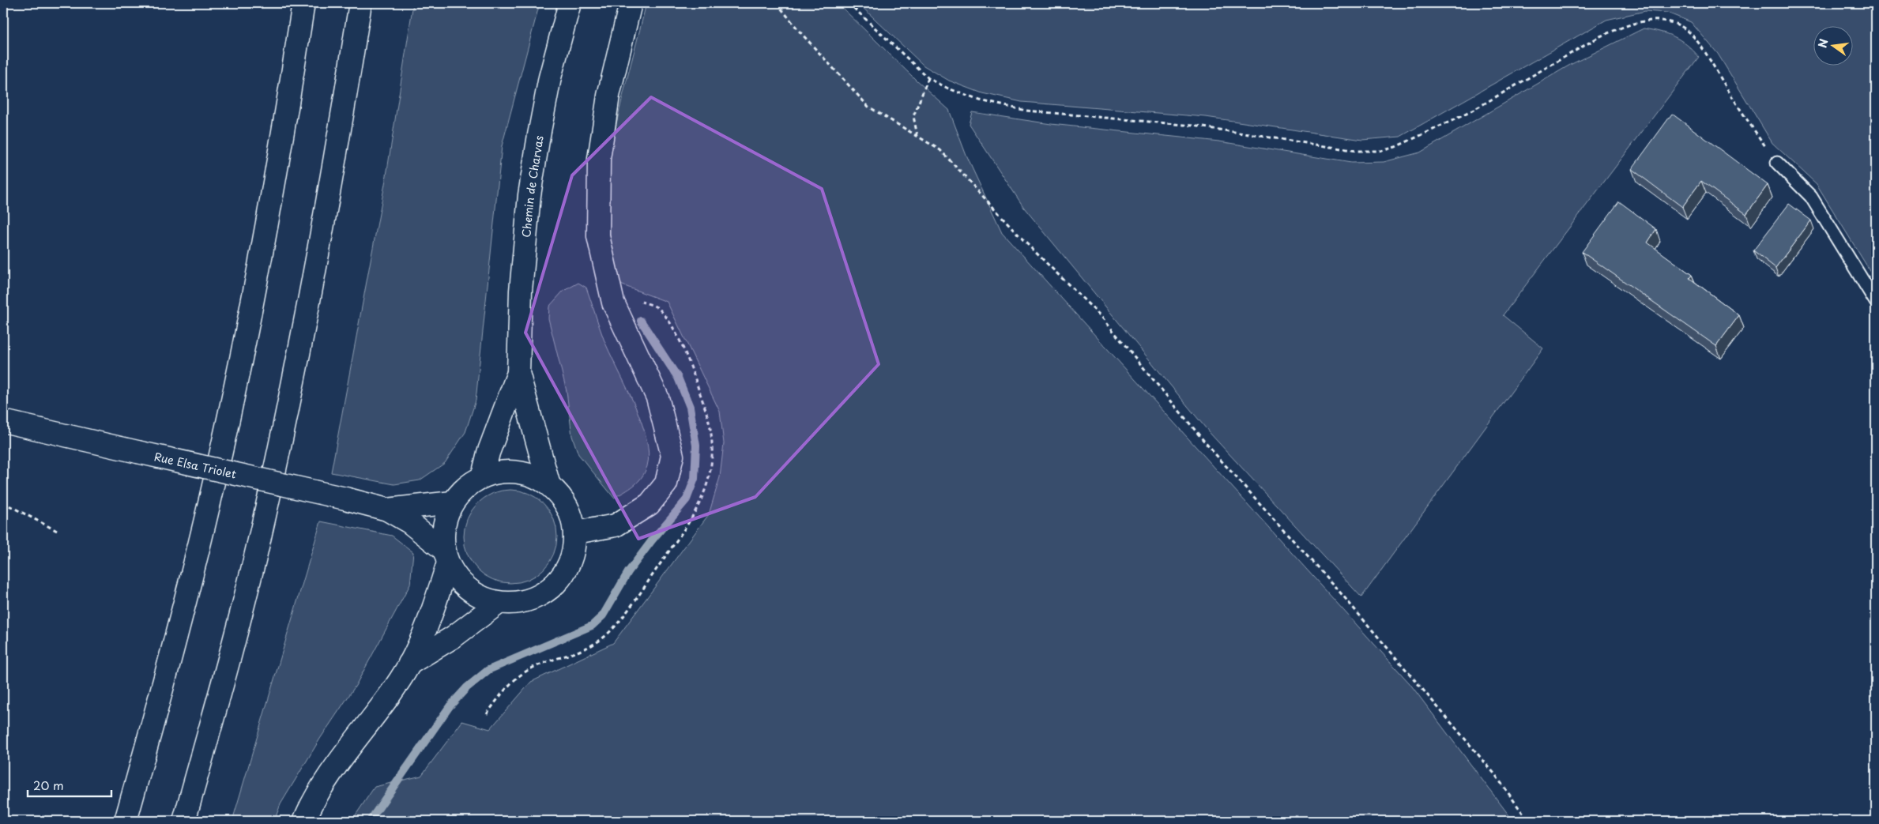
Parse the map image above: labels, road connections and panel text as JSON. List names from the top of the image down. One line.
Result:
{"streets":{"main road":["Chemin de Charvas","Rue Elsa Triolet"]},"crossings":[["Chemin de Charvas","Rue Elsa Triolet"]],"scale_bar":"20 m","north":"left"}
